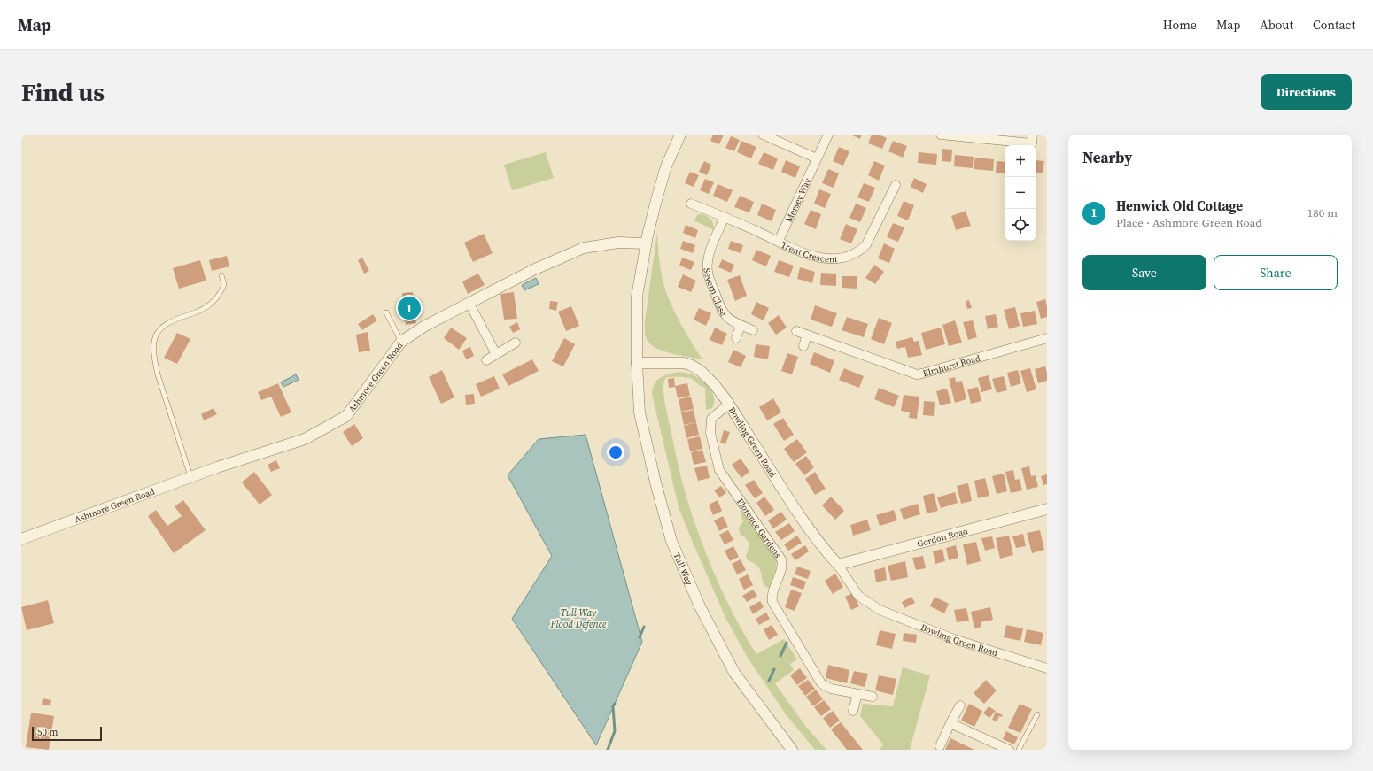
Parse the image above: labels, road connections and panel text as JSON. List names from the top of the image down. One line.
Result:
{"streets":{"street":["Mersey Way","Trent Crescent","Severn Close","Elmhurst Road","Ashmore Green Road","Bowling Green Road","Florence Gardens","Gordon Road","Tull Way"]},"crossings":[["Mersey Way","Trent Crescent"],["Trent Crescent","Severn Close"],["Bowling Green Road","Florence Gardens"],["Bowling Green Road","Gordon Road"],["Bowling Green Road","Tull Way"]],"water":["Tull Way Flood Defence"],"scale_bar":"50 m","page":{"header":"Map","nav":["Home","Map","About","Contact"],"buttons":["Directions",["Save","Share"]],"title":"Find us","heading":"Nearby","map_buttons":["+","−"],"list":[{"mark":"1","name":"Henwick Old Cottage","note":"Place · Ashmore Green Road","value":"180 m"}],"pins":"1","scale":"50 m"}}
